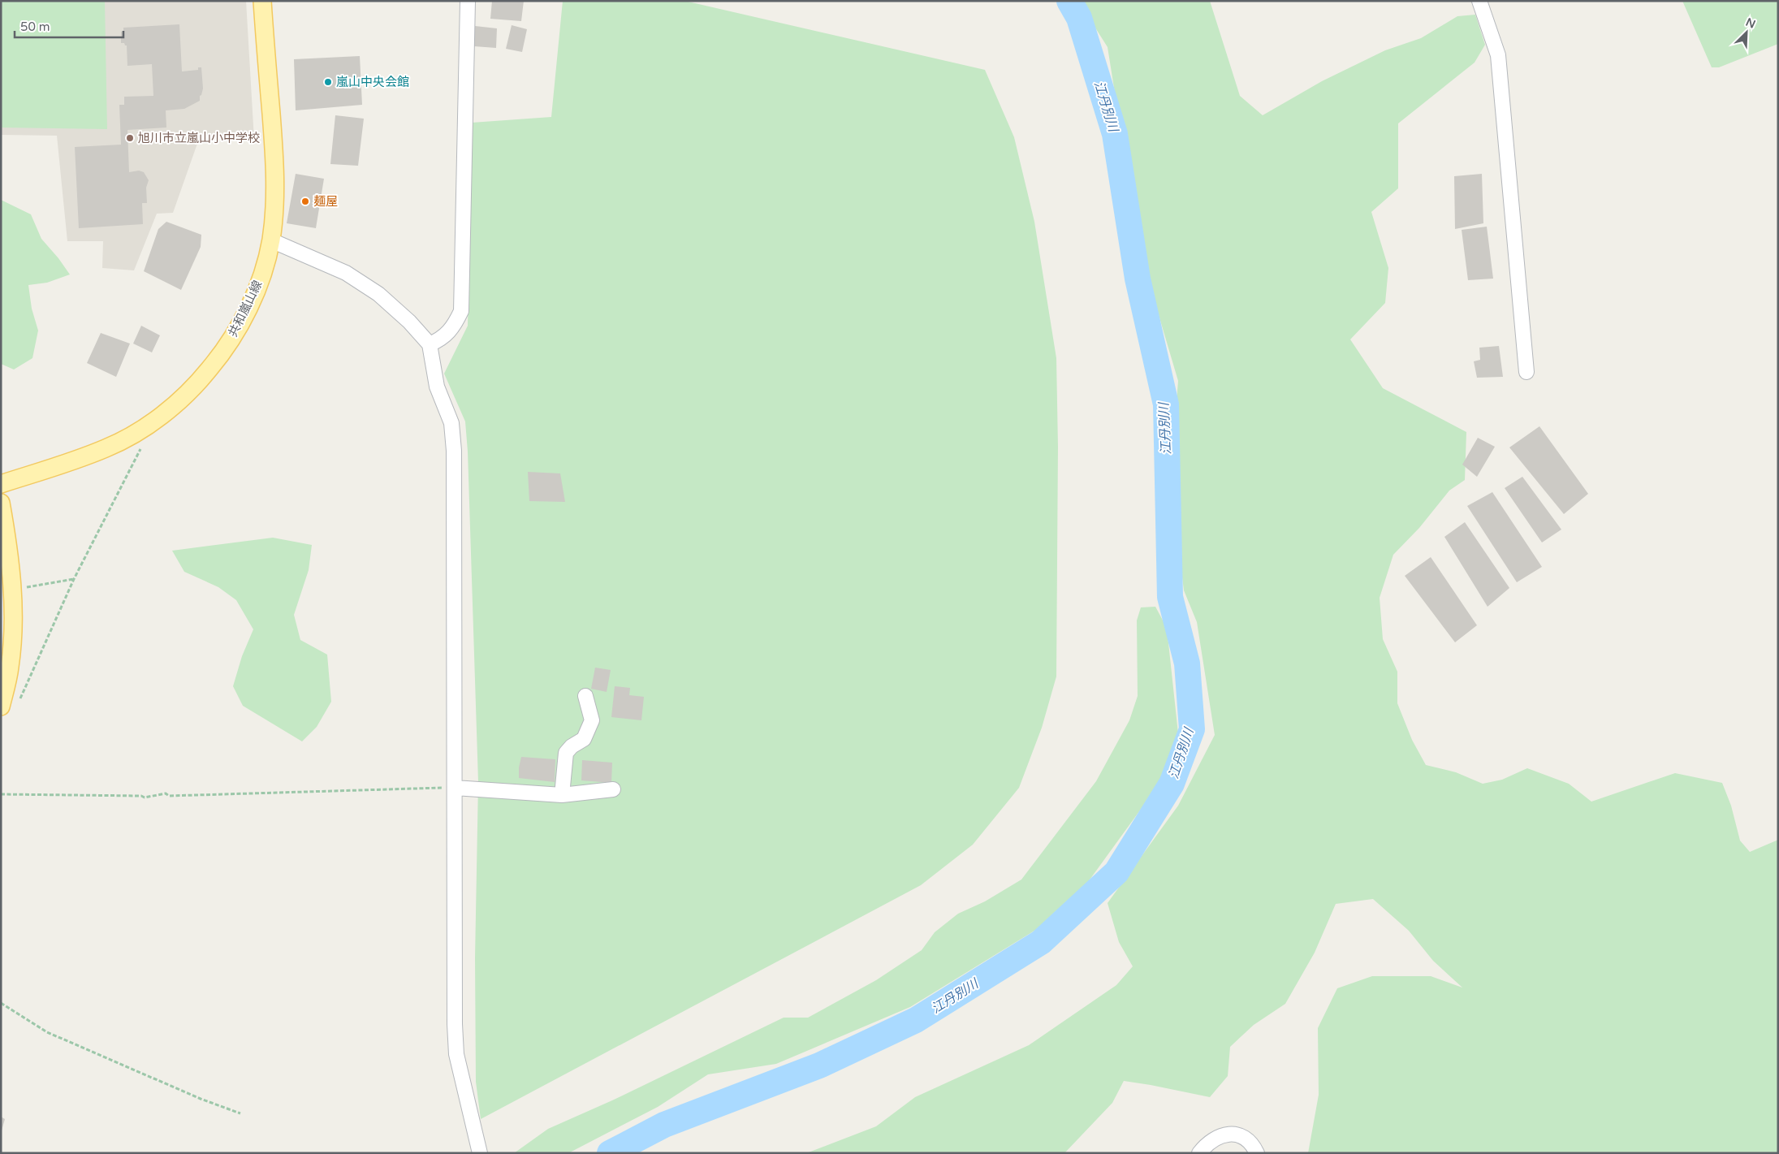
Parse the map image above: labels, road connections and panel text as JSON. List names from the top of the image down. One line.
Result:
{"streets":{"main road":["共和嵐山線"]},"water":["江丹別川"],"places":["嵐山中央会館","旭川市立嵐山小中学校","麺屋"],"scale_bar":"50 m","north":"top right"}
